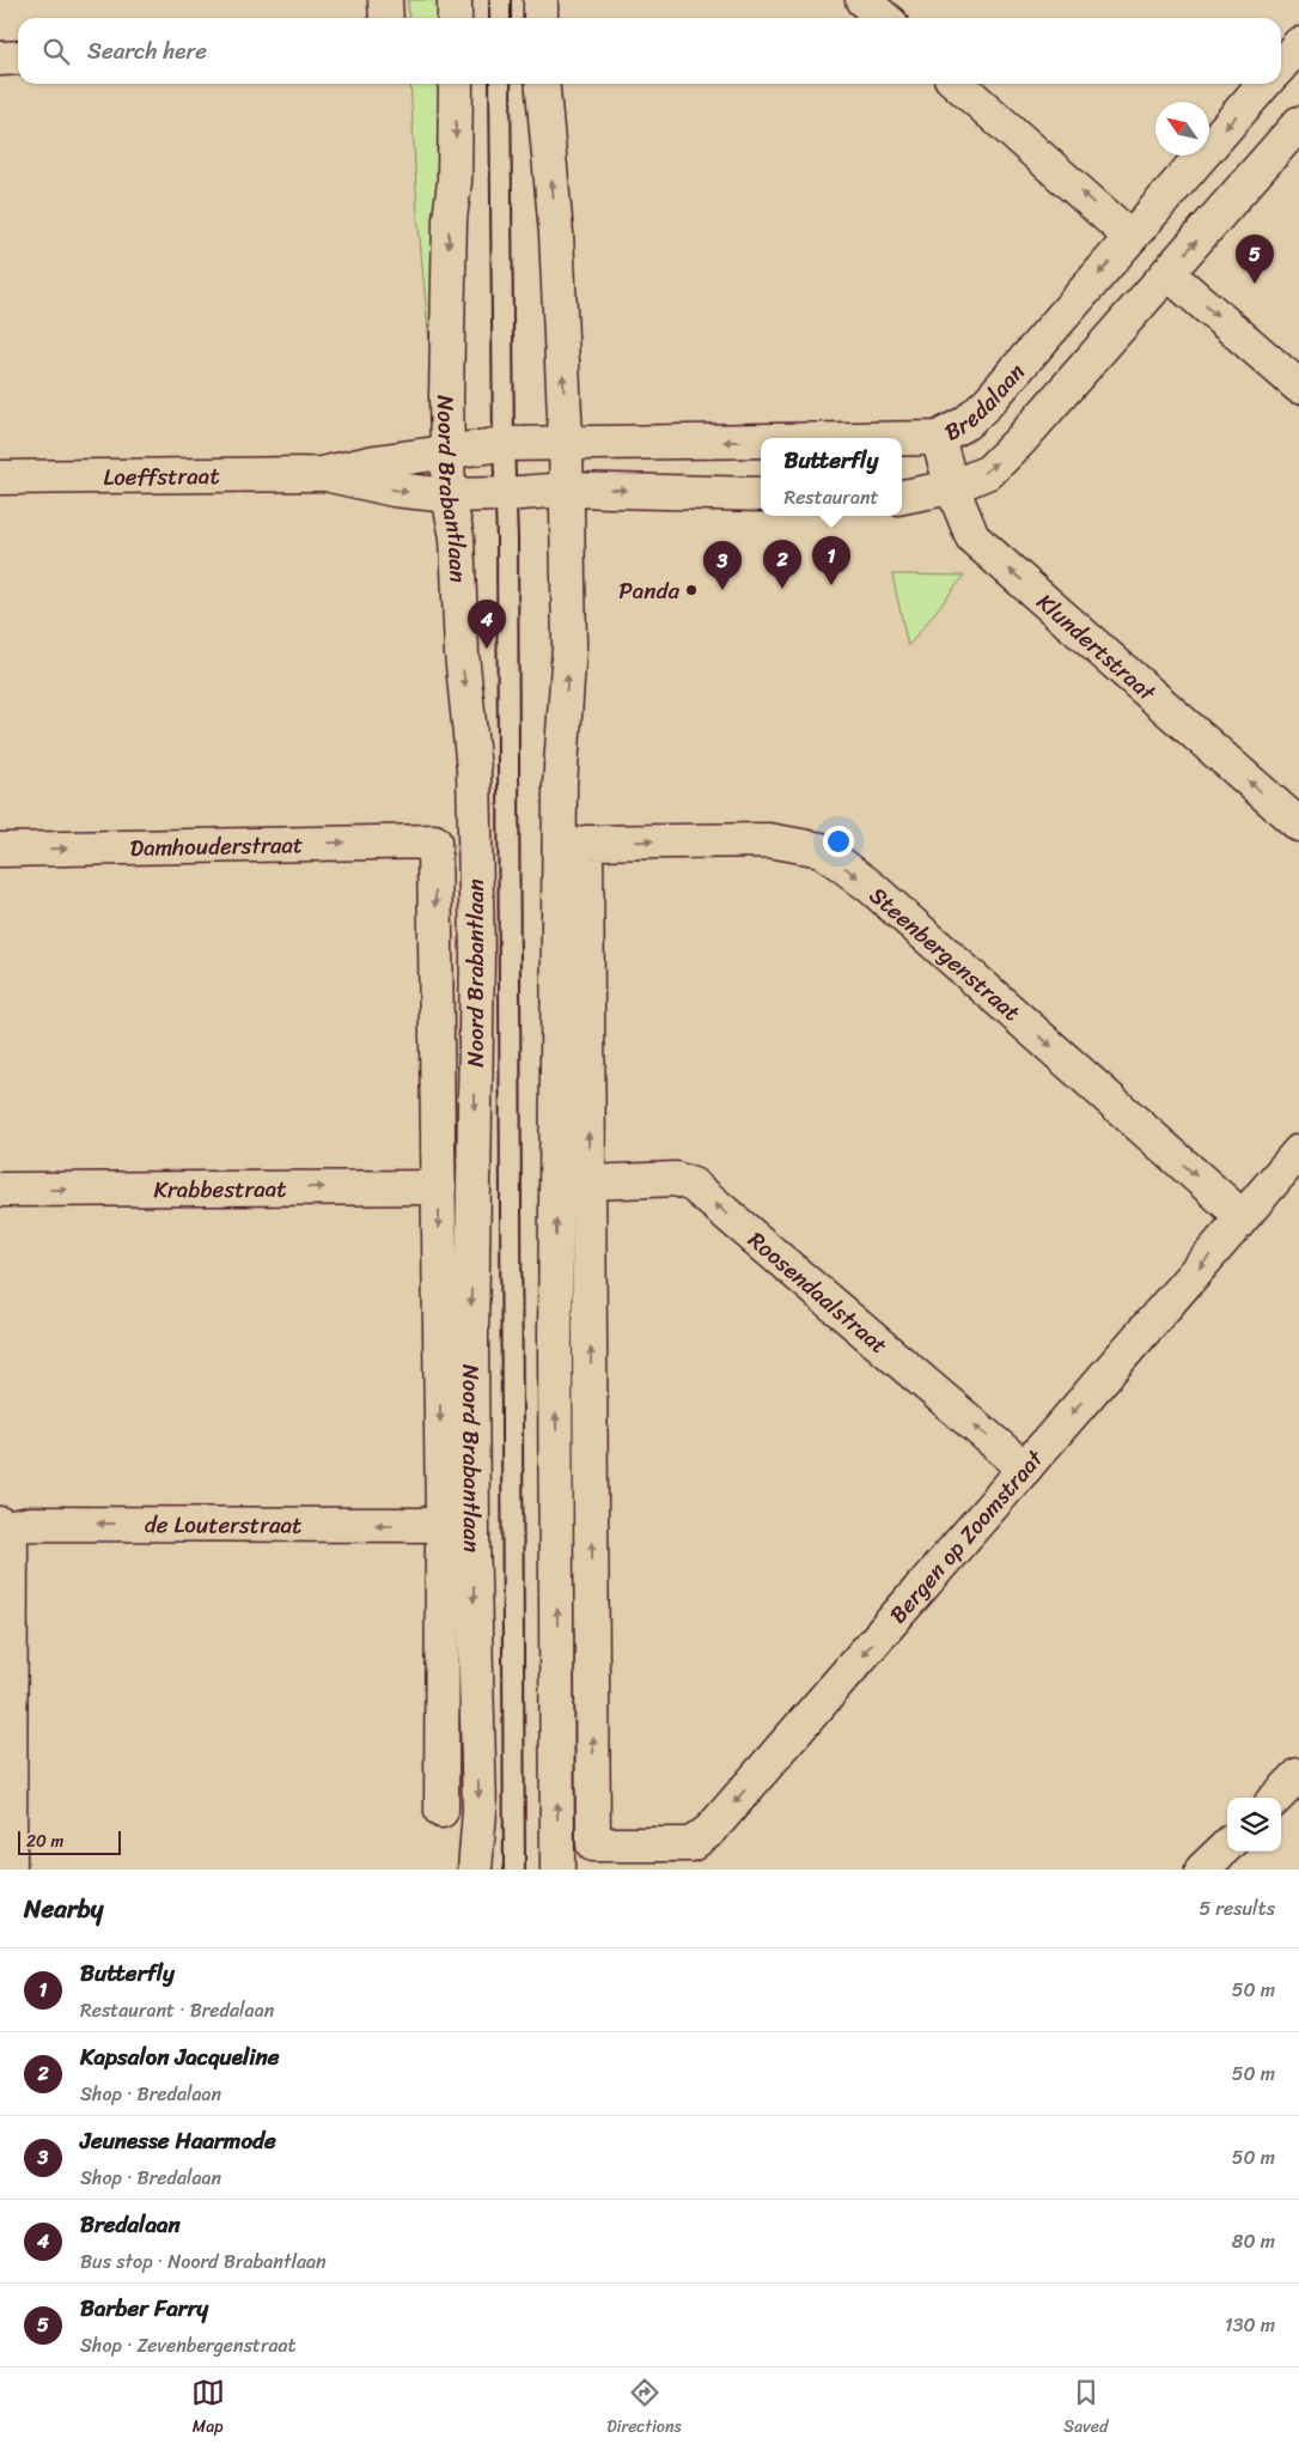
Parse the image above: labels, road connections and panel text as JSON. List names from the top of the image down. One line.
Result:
{"streets":{"street":["Bredalaan","Loeffstraat","Noord Brabantlaan","Klundertstraat","Damhouderstraat","Steenbergenstraat","Krabbestraat","Roosendaalstraat","de Louterstraat","Bergen op Zoomstraat"]},"crossings":[["Bredalaan","Loeffstraat"],["Bredalaan","Noord Brabantlaan"],["Bredalaan","Klundertstraat"],["Loeffstraat","Noord Brabantlaan"],["Noord Brabantlaan","Damhouderstraat"],["Noord Brabantlaan","Krabbestraat"],["Noord Brabantlaan","de Louterstraat"],["Steenbergenstraat","Roosendaalstraat"],["Steenbergenstraat","Bergen op Zoomstraat"],["Roosendaalstraat","Bergen op Zoomstraat"]],"one_way":["Klundertstraat","Damhouderstraat","Krabbestraat","Roosendaalstraat","de Louterstraat"],"places":["Panda"],"scale_bar":"20 m","north":"top left","page":{"search":"Search here","pins":["5","1","2","3","4"],"popup":["Butterfly","Restaurant"],"scale":"20 m","heading":["Nearby","5 results"],"list":[{"mark":"1","name":"Butterfly","note":"Restaurant · Bredalaan","value":"50 m"},{"mark":"2","name":"Kapsalon Jacqueline","note":"Shop · Bredalaan","value":"50 m"},{"mark":"3","name":"Jeunesse Haarmode","note":"Shop · Bredalaan","value":"50 m"},{"mark":"4","name":"Bredalaan","note":"Bus stop · Noord Brabantlaan","value":"80 m"},{"mark":"5","name":"Barber Farry","note":"Shop · Zevenbergenstraat","value":"130 m"}],"nav":["Map","Directions","Saved"]}}
